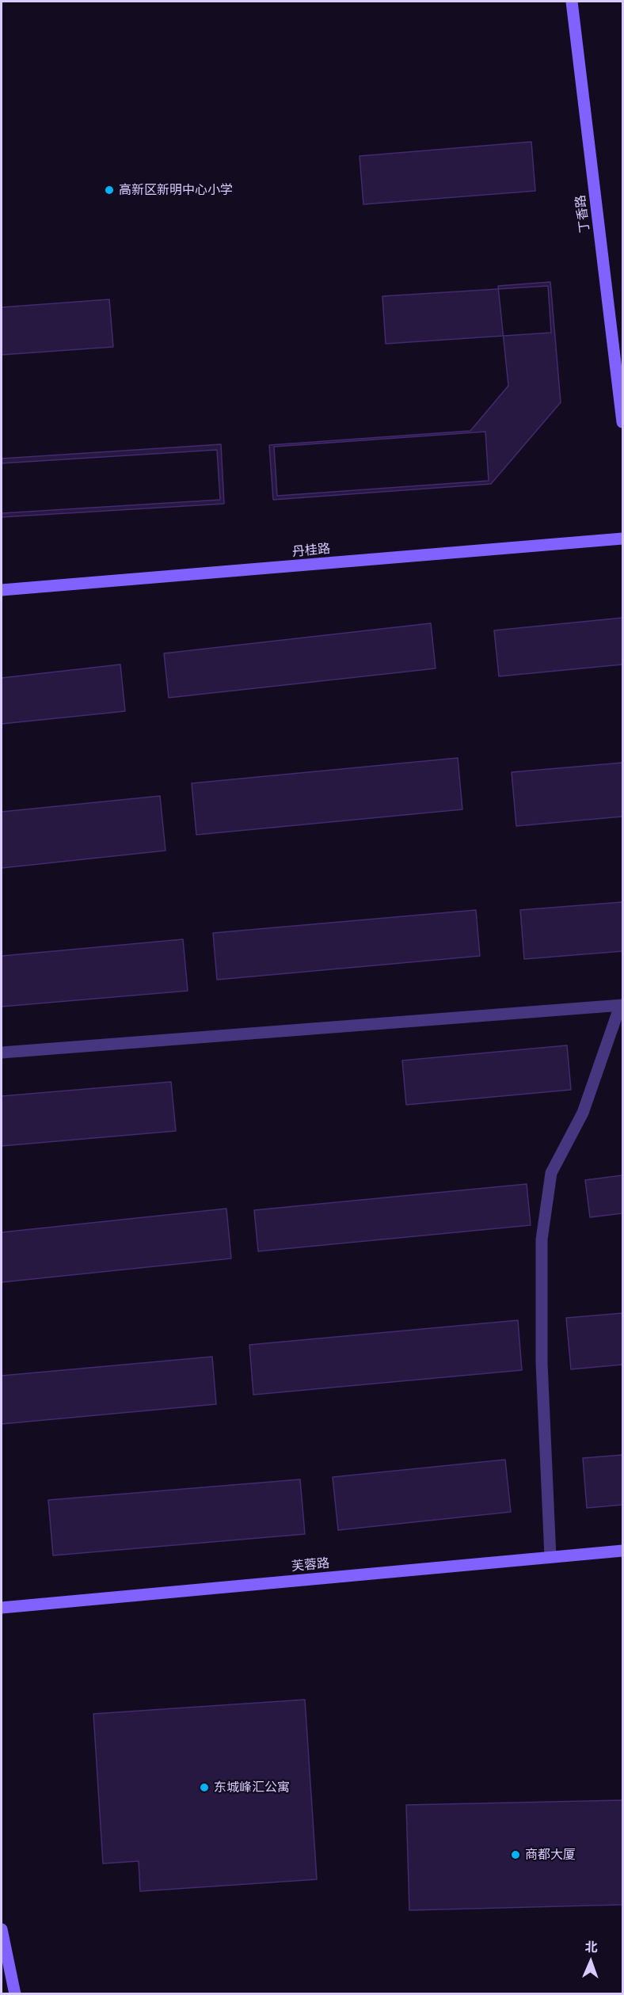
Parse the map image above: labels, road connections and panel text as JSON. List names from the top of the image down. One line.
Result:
{"streets":{"street":["丁香路","丹桂路","芙蓉路"]},"places":["高新区新明中心小学","东城峰汇公寓","商都大厦"],"north":"top"}
